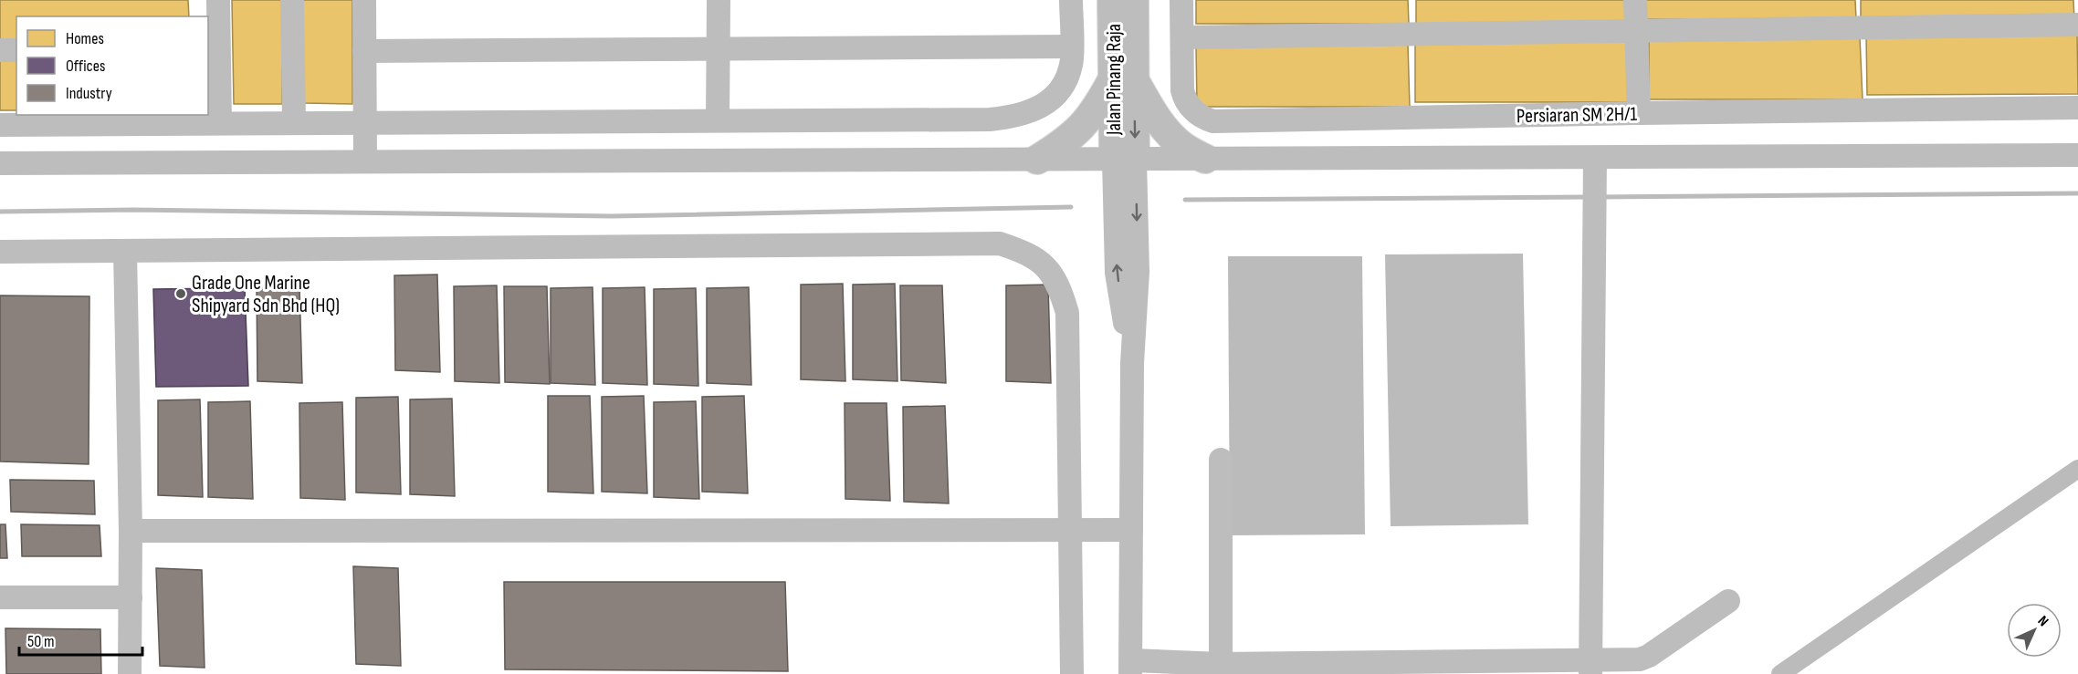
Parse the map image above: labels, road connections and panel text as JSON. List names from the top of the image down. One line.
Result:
{"streets":{"main road":["Jalan Pinang Raja"],"street":["Persiaran SM 2H/1"]},"places":["Grade One Marine Shipyard Sdn Bhd (HQ)"],"legend":["Homes","Offices","Industry"],"scale_bar":"50 m","north":"top right"}
